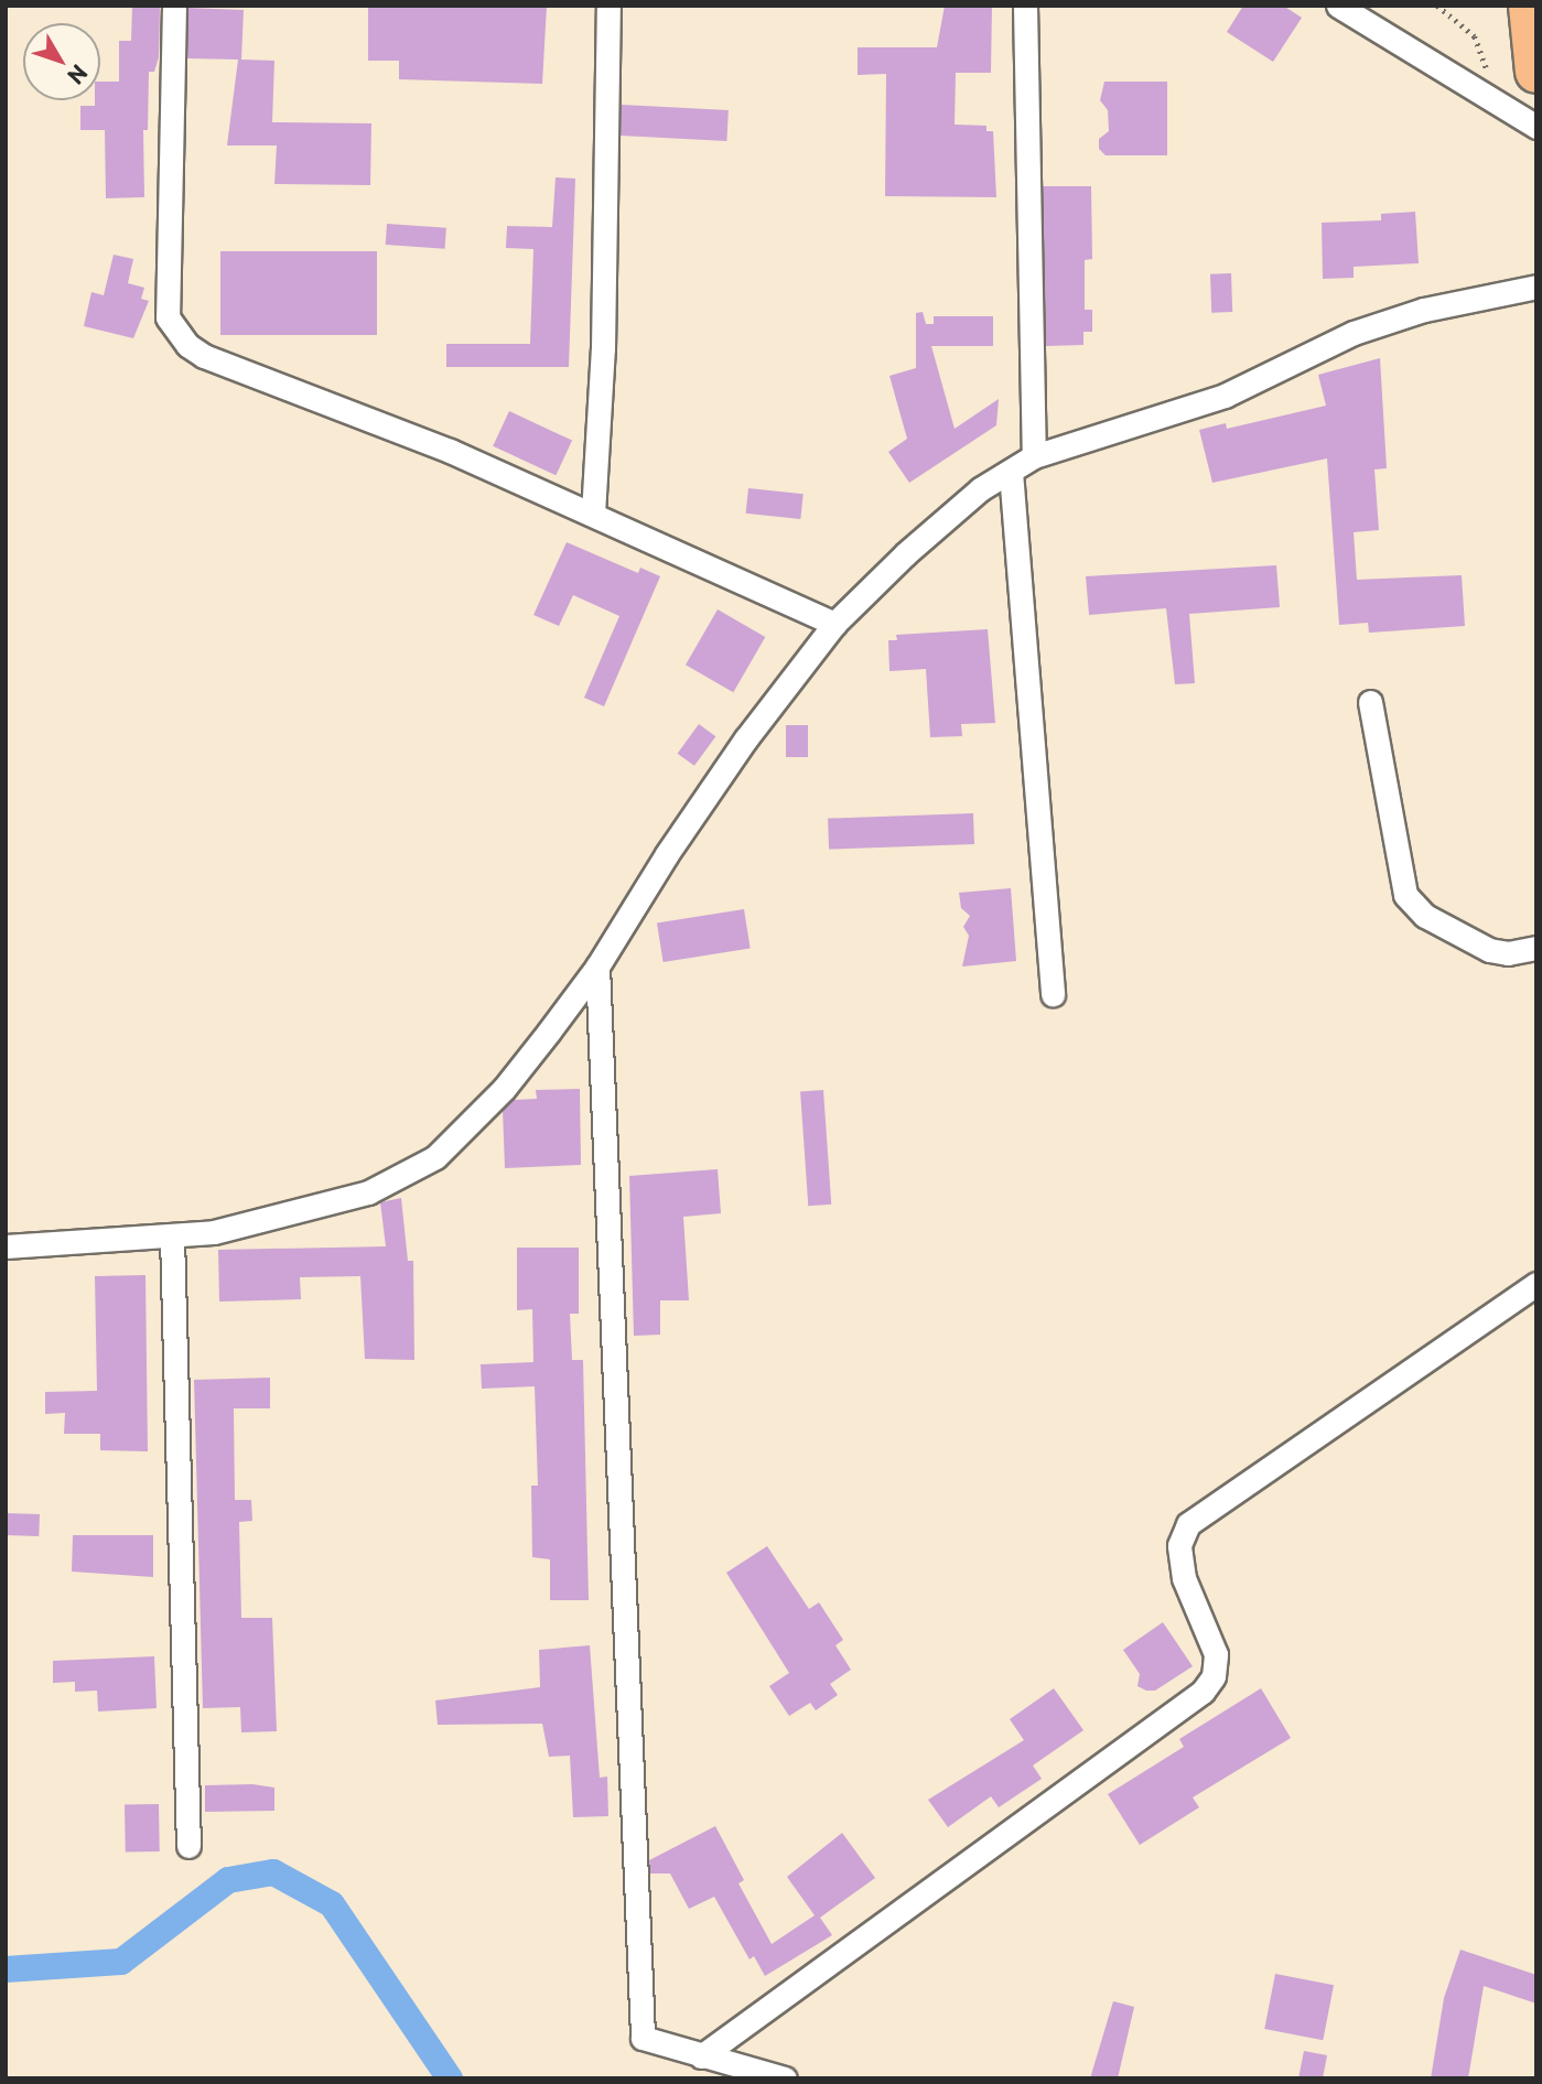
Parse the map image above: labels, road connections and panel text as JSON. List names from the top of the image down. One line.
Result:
{"north":"bottom right"}
